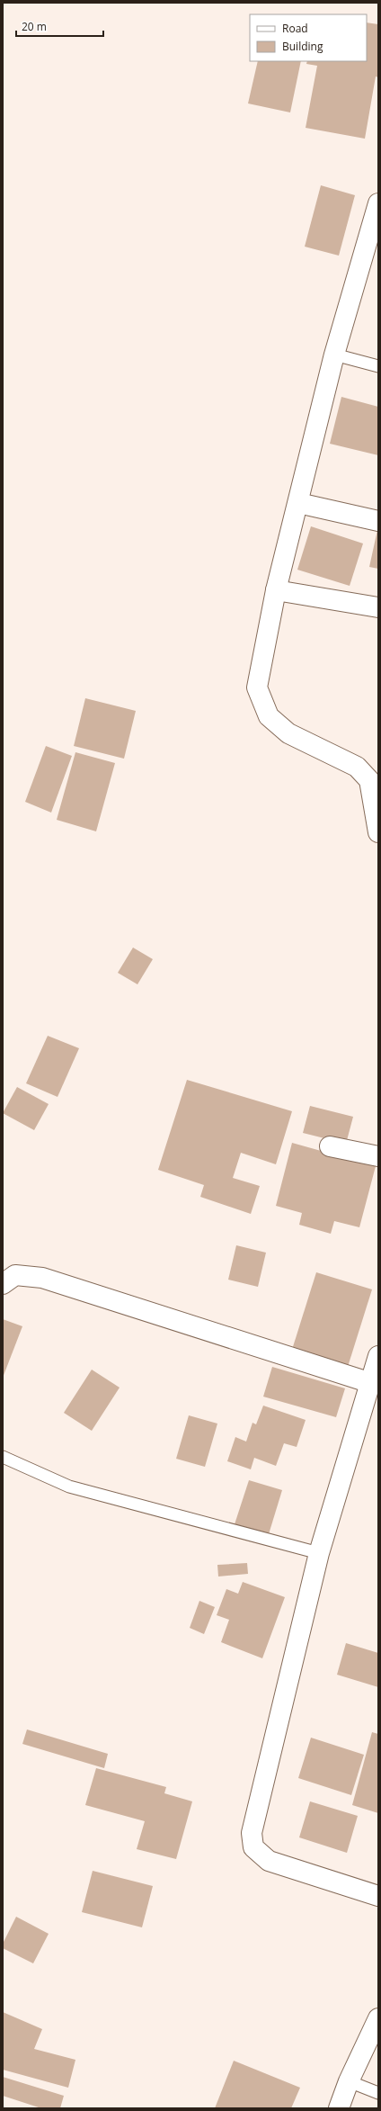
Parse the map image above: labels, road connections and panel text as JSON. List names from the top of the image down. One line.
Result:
{"legend":["Road","Building"],"scale_bar":"20 m"}
